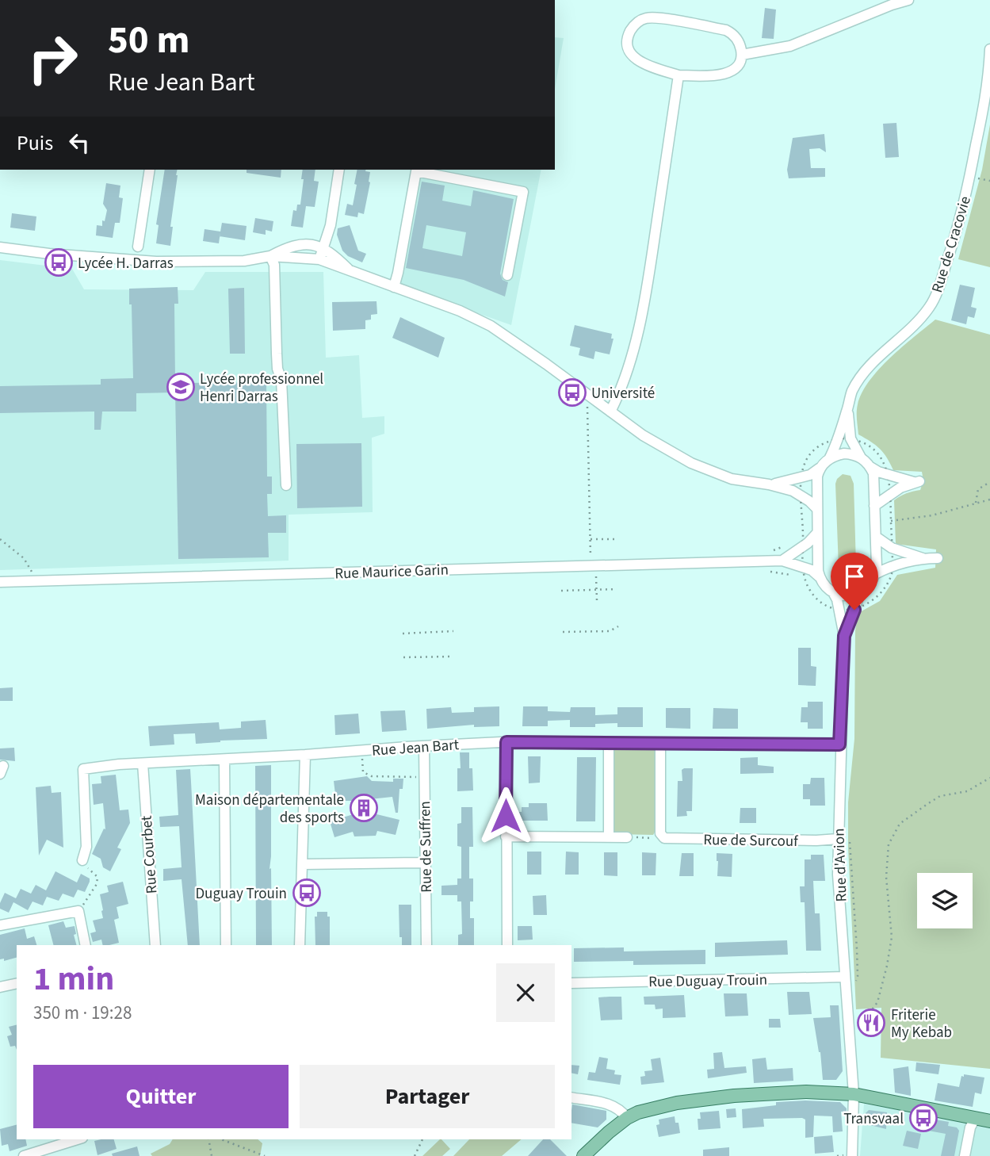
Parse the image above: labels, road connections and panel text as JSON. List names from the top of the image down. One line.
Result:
{"streets":{"street":["Rue de Cracovie","Rue Maurice Garin","Rue Jean Bart","Rue de Surcouf","Rue de Suffren","Rue Courbet","Rue d'Avion","Rue Duguay Trouin"]},"crossings":[["Rue Maurice Garin","Rue d'Avion"],["Rue Jean Bart","Rue de Suffren"],["Rue Jean Bart","Rue Courbet"],["Rue Jean Bart","Rue d'Avion"],["Rue de Surcouf","Rue d'Avion"],["Rue d'Avion","Rue Duguay Trouin"]],"places":{"bus stop":["Lycée H. Darras","Université","Duguay Trouin","Transvaal"],"school or university":["Lycée professionnel Henri Darras"],"building":["Maison départementale des sports"],"restaurant":["Friterie My Kebab"]},"page":{"turn":["50 m","Rue Jean Bart"],"then":"Puis","heading":["1 min","350 m · 19:28"],"buttons":["Quitter","Partager"]}}
